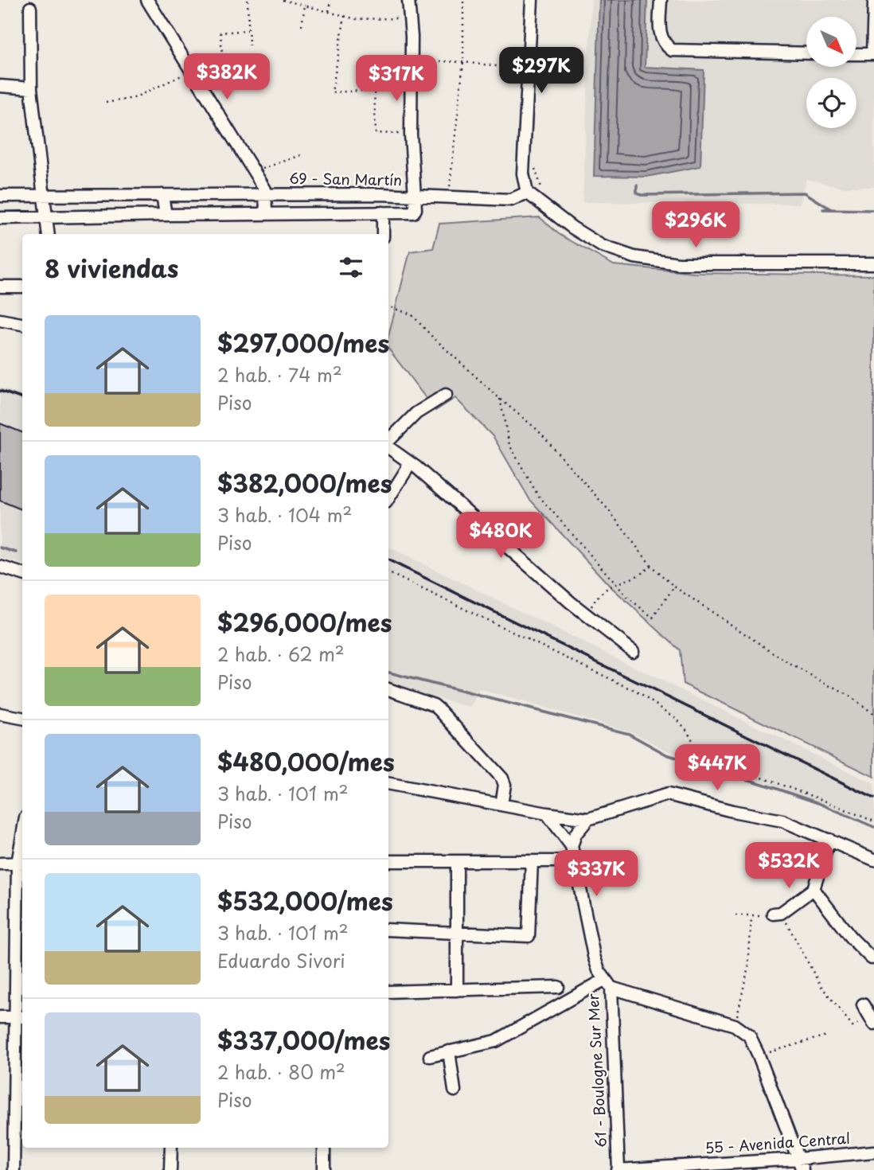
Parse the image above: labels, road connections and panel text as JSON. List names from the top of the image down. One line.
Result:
{"streets":{"street":["69 - San Martín","61 - Boulogne Sur Mer","55 - Avenida Central"]},"crossings":[["61 - Boulogne Sur Mer","55 - Avenida Central"]],"north":"bottom right","page":{"price":["$297K","$382K","$317K","$296K","$480K","$447K","$532K","$337K"],"heading":"8 viviendas","list":[{"name":"$297,000/mes","note":"2 hab. · 74 m² · Piso"},{"name":"$382,000/mes","note":"3 hab. · 104 m² · Piso"},{"name":"$296,000/mes","note":"2 hab. · 62 m² · Piso"},{"name":"$480,000/mes","note":"3 hab. · 101 m² · Piso"},{"name":"$532,000/mes","note":"3 hab. · 101 m² · Eduardo Sivori"},{"name":"$337,000/mes","note":"2 hab. · 80 m² · Piso"}]}}
